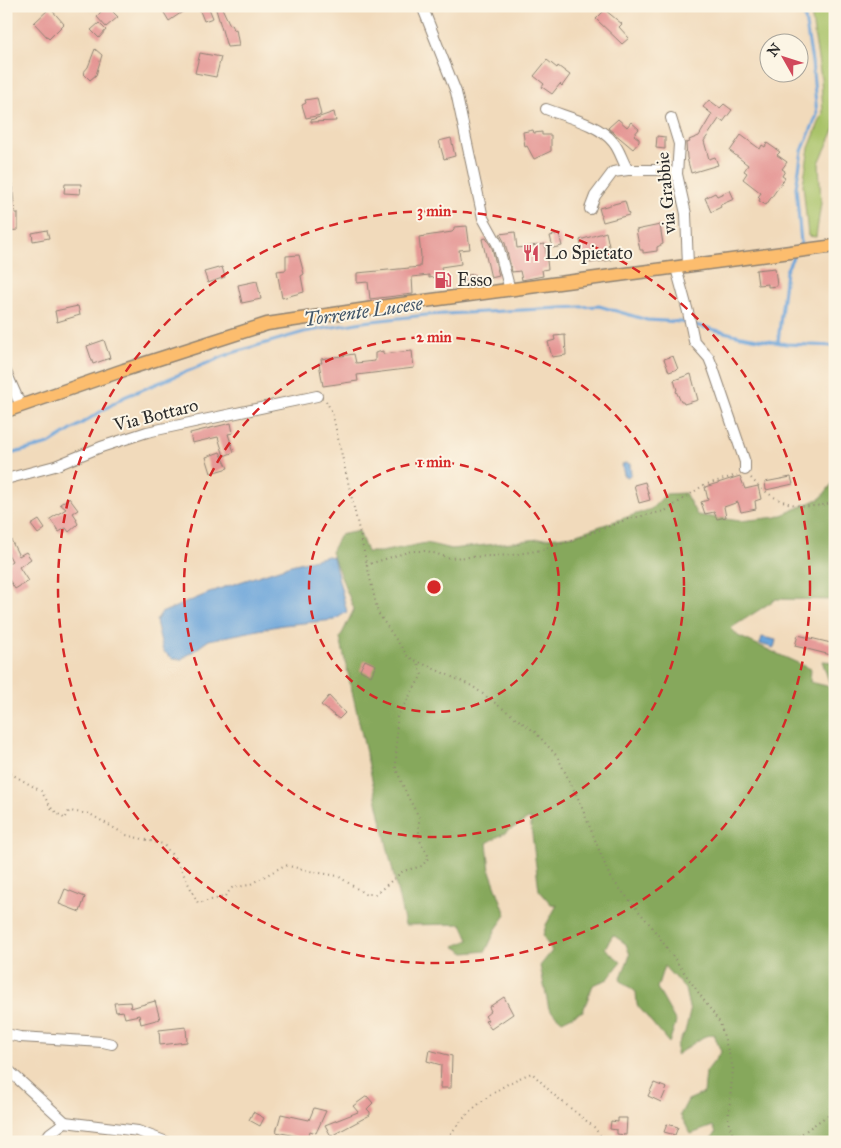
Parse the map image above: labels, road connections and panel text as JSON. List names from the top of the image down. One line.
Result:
{"streets":{"street":["via Grabbie","Via Bottaro"]},"water":["Torrente Lucese"],"places":{"restaurant":["Lo Spietato"],"fuel station":["Esso"]},"north":"top left","rings":["3 min","2 min","1 min"]}
